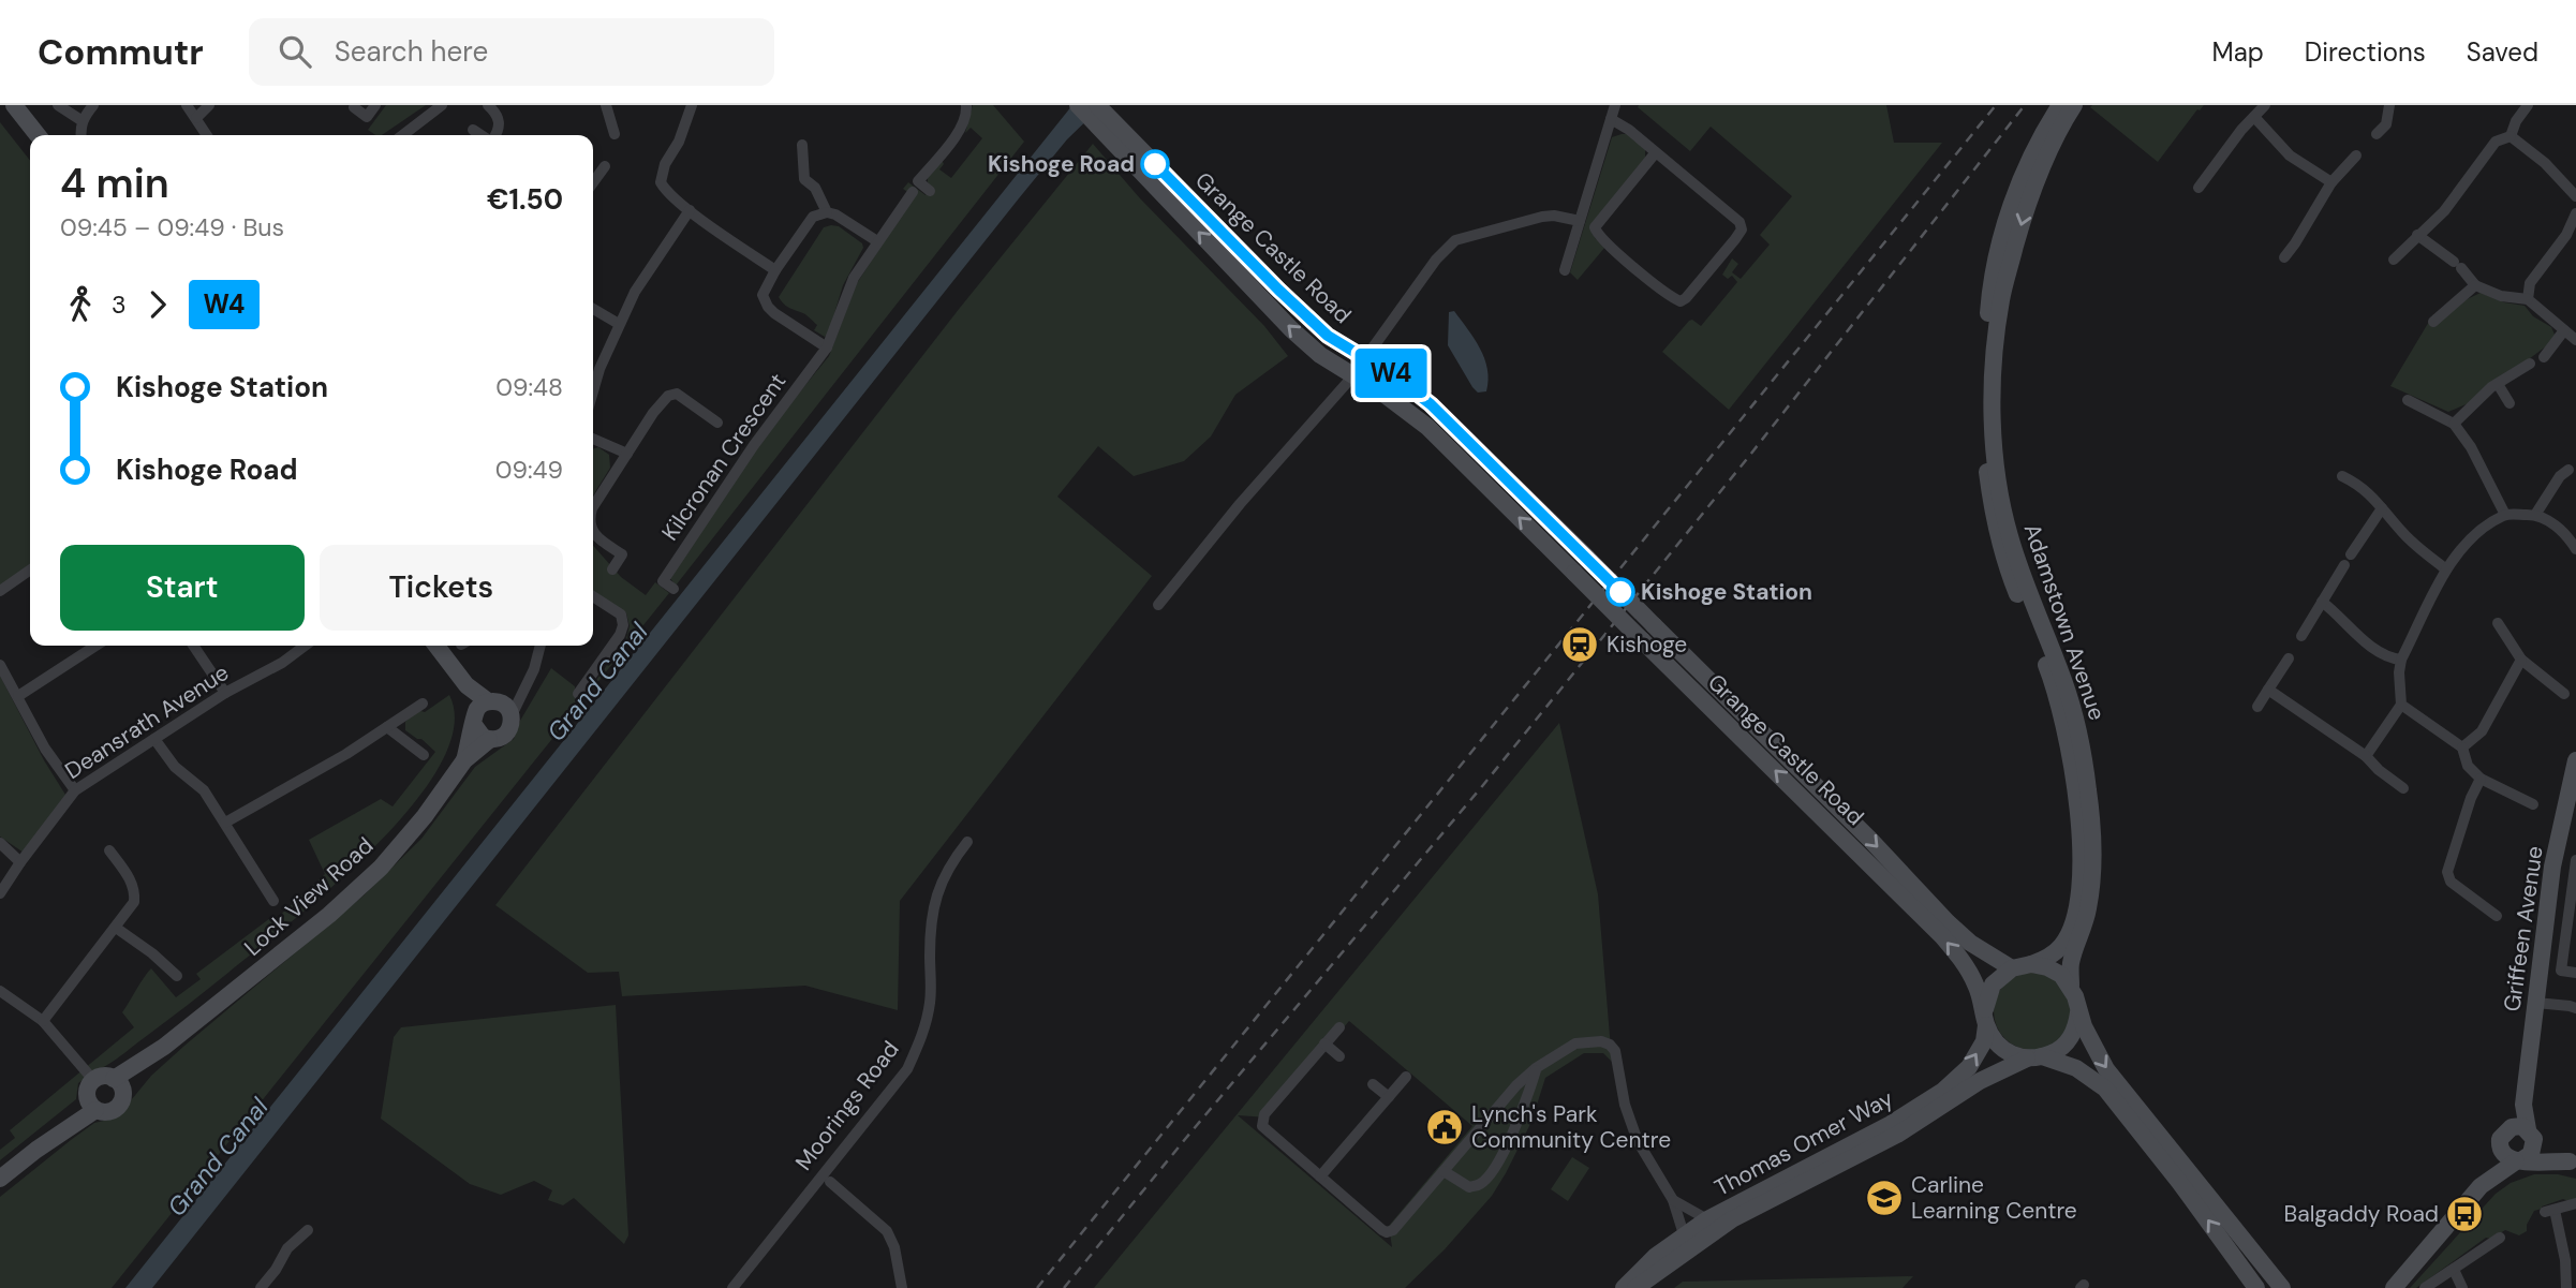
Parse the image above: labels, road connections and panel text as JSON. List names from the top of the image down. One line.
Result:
{"streets":{"street":["Grange Castle Road","Kilcronan Crescent","Adamstown Avenue","Deansrath Avenue","Lock View Road","Griffeen Avenue","Moorings Road","Thomas Omer Way"]},"crossings":[["Grange Castle Road","Adamstown Avenue"],["Grange Castle Road","Thomas Omer Way"],["Adamstown Avenue","Thomas Omer Way"]],"water":["Grand Canal"],"places":{"other":["Kishoge Road","Kishoge Station"],"station":["Kishoge"],"public building":["Lynch's Park Community Centre"],"school or university":["Carline Learning Centre"],"bus stop":["Balgaddy Road"]},"lines":["bus line W4"],"page":{"header":"Commutr","search":"Search here","nav":["Map","Directions","Saved"],"on_map":"W4","heading":["4 min","09:45 – 09:49 · Bus","€1.50"],"legs":["3","W4"],"list":[{"name":"Kishoge Station","value":"09:48"},{"name":"Kishoge Road","value":"09:49"}],"buttons":["Start","Tickets"]}}
